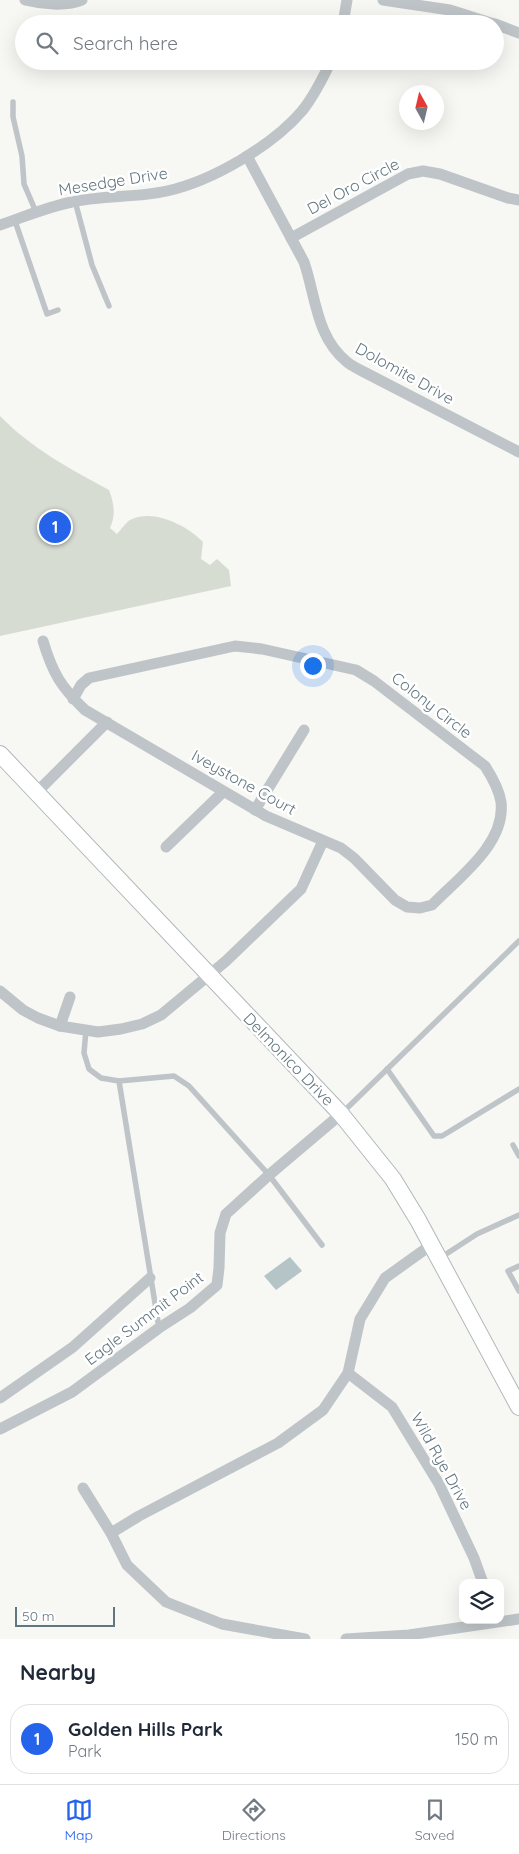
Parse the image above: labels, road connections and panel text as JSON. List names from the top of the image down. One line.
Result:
{"streets":{"street":["Mesedge Drive","Del Oro Circle","Dolomite Drive","Colony Circle","Iveystone Court","Delmonico Drive","Eagle Summit Point","Wild Rye Drive"]},"crossings":[["Mesedge Drive","Dolomite Drive"],["Del Oro Circle","Dolomite Drive"],["Colony Circle","Iveystone Court"],["Delmonico Drive","Eagle Summit Point"]],"scale_bar":"50 m","north":"top","page":{"search":"Search here","pins":"1","scale":"50 m","heading":"Nearby","list":[{"mark":"1","name":"Golden Hills Park","note":"Park","value":"150 m"}],"nav":["Map","Directions","Saved"]}}
